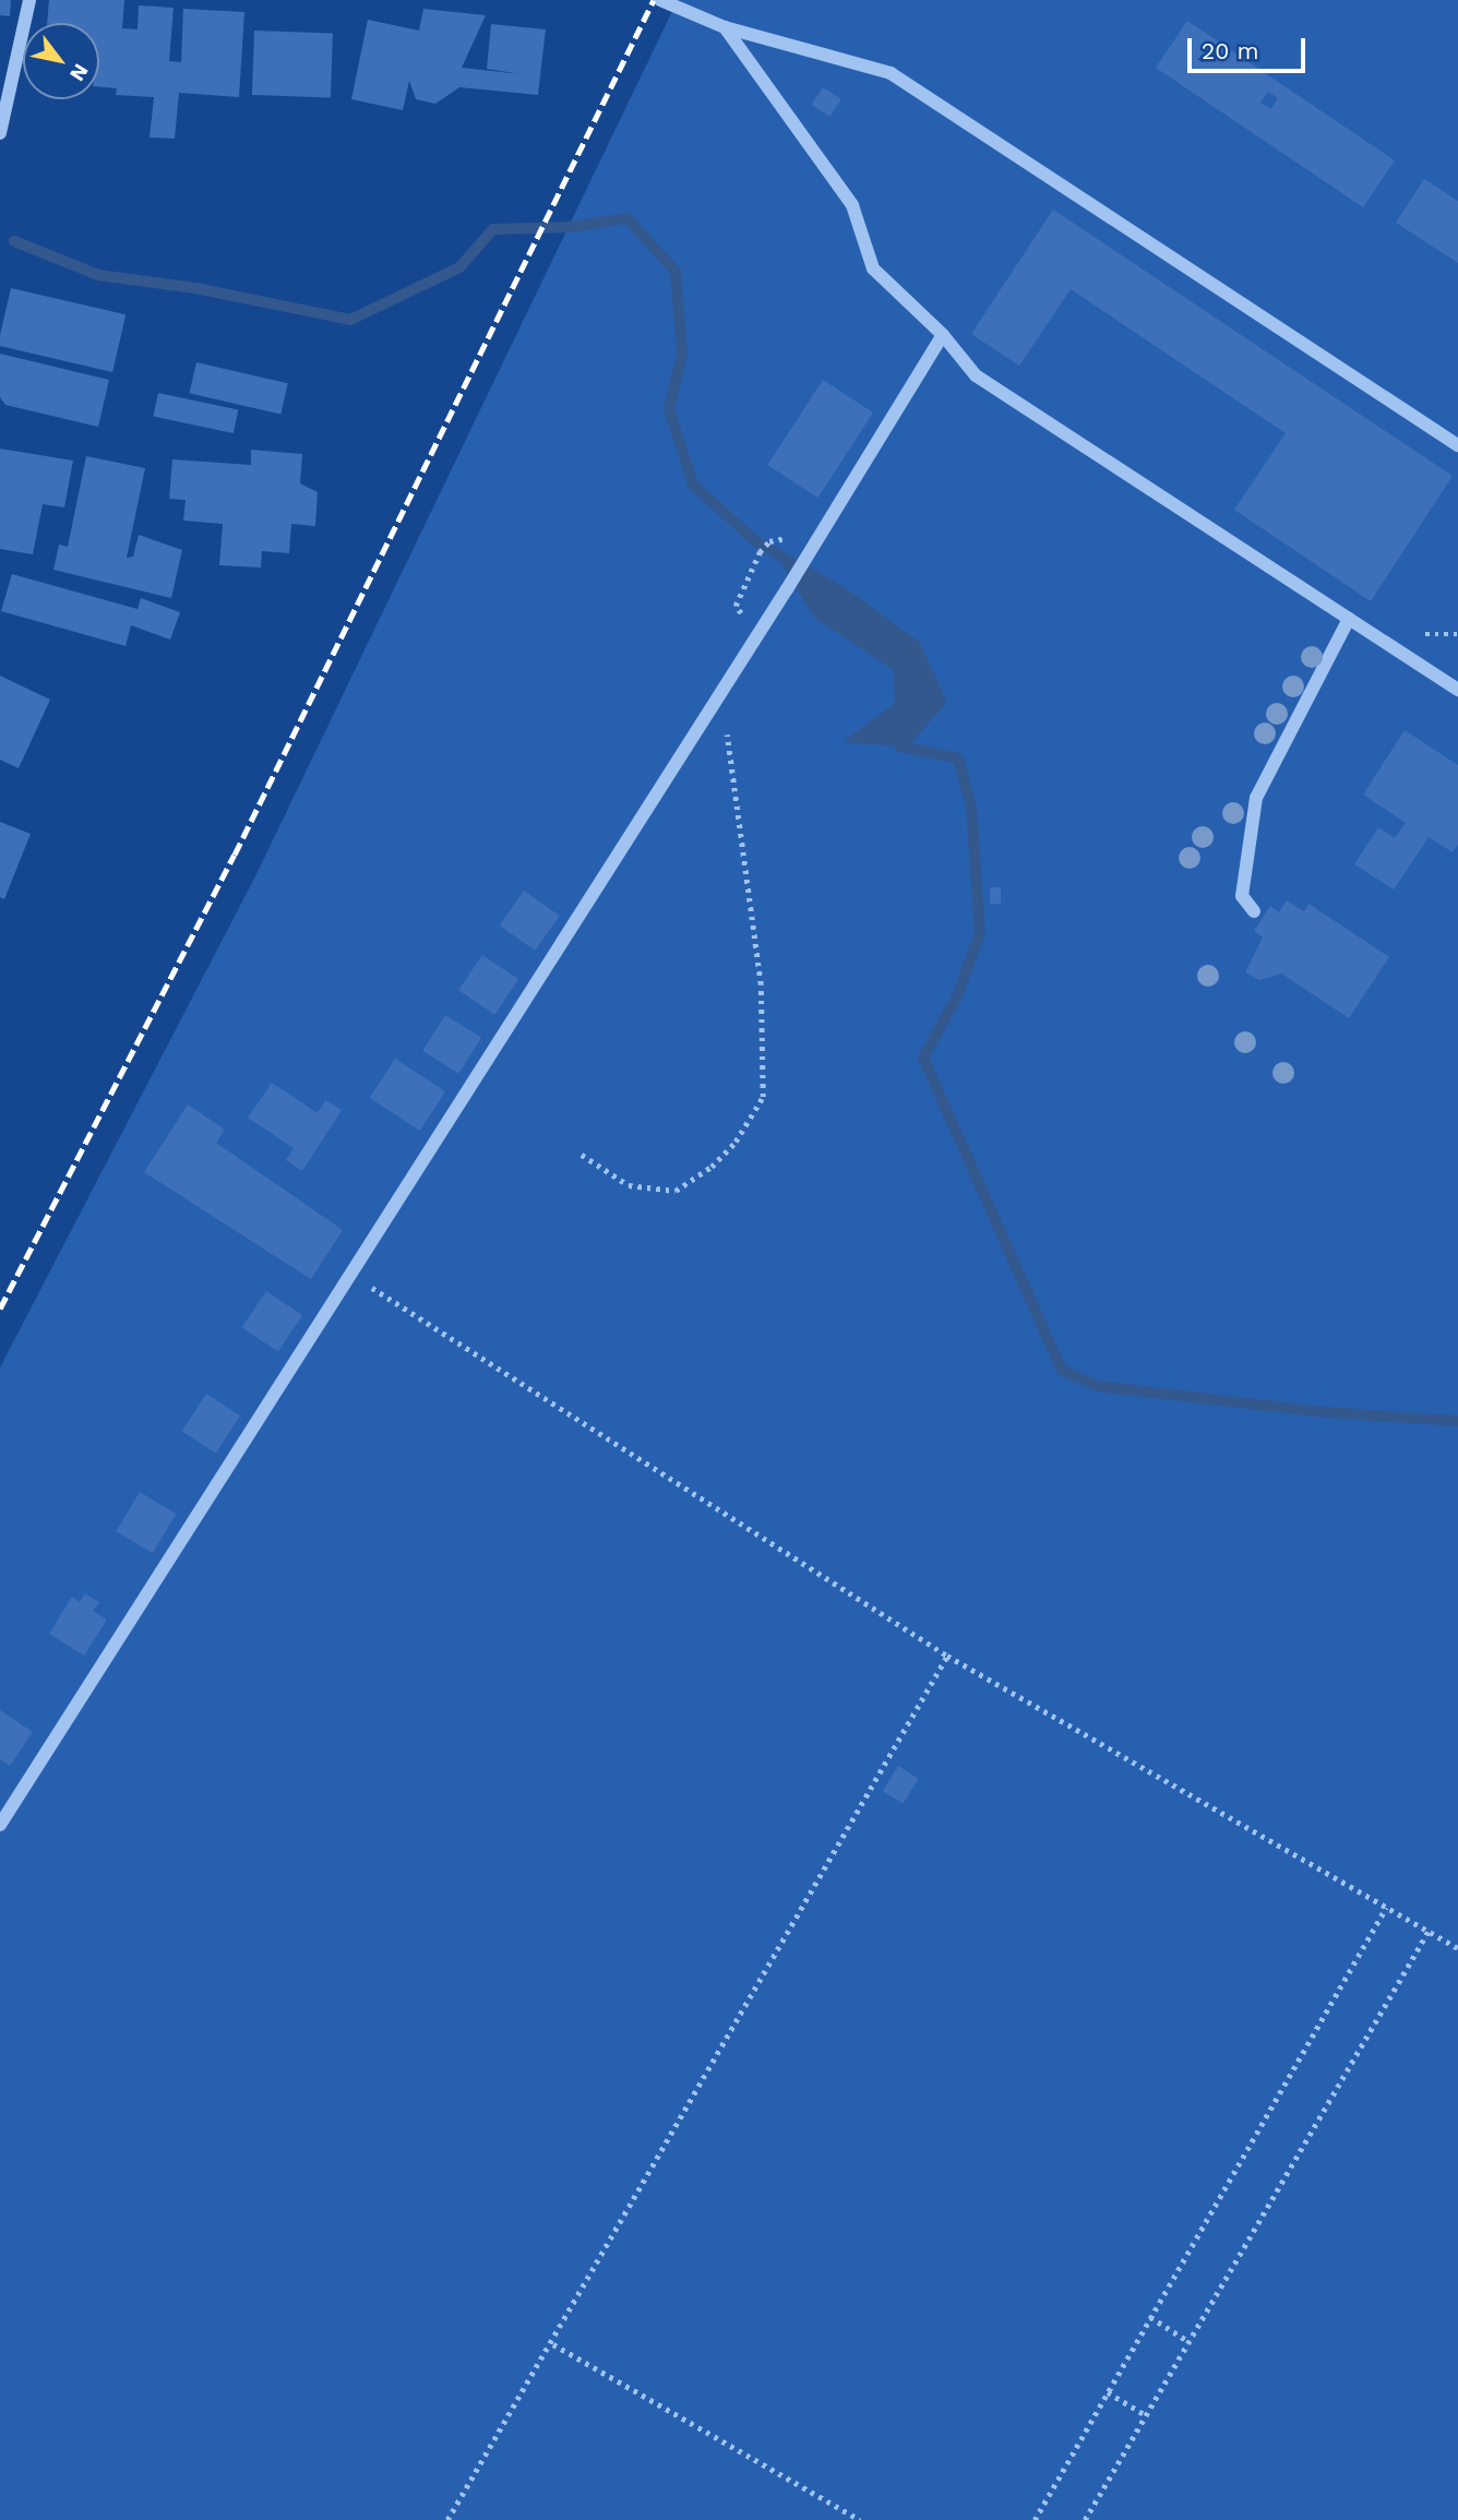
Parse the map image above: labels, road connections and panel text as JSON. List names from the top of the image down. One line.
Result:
{"scale_bar":"20 m","north":"bottom right"}
